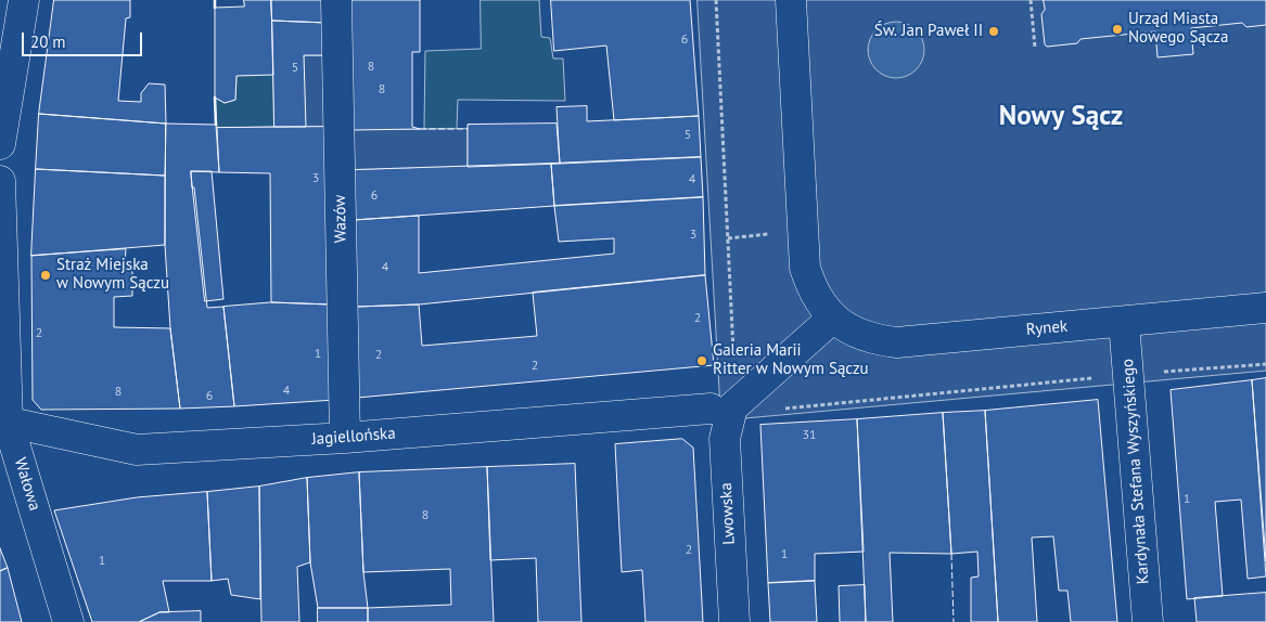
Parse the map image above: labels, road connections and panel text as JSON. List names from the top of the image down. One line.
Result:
{"streets":{"street":["Wazów","Rynek","Jagiellońska","Kardynała Stefana Wyszyńskiego","Wałowa","Lwowska"]},"crossings":[["Wazów","Jagiellońska"],["Rynek","Kardynała Stefana Wyszyńskiego"],["Jagiellońska","Wałowa"],["Jagiellońska","Lwowska"]],"districts":["Nowy Sącz"],"places":["Urząd Miasta Nowego Sącza","Św. Jan Paweł II","Straż Miejska w Nowym Sączu","Galeria Marii Ritter w Nowym Sączu"],"house_numbers":["6","8","5","8","5","3","4","6","3","4","2","2","1","2","2","4","8","6","31","1","8","2","1","1"],"scale_bar":"20 m"}
